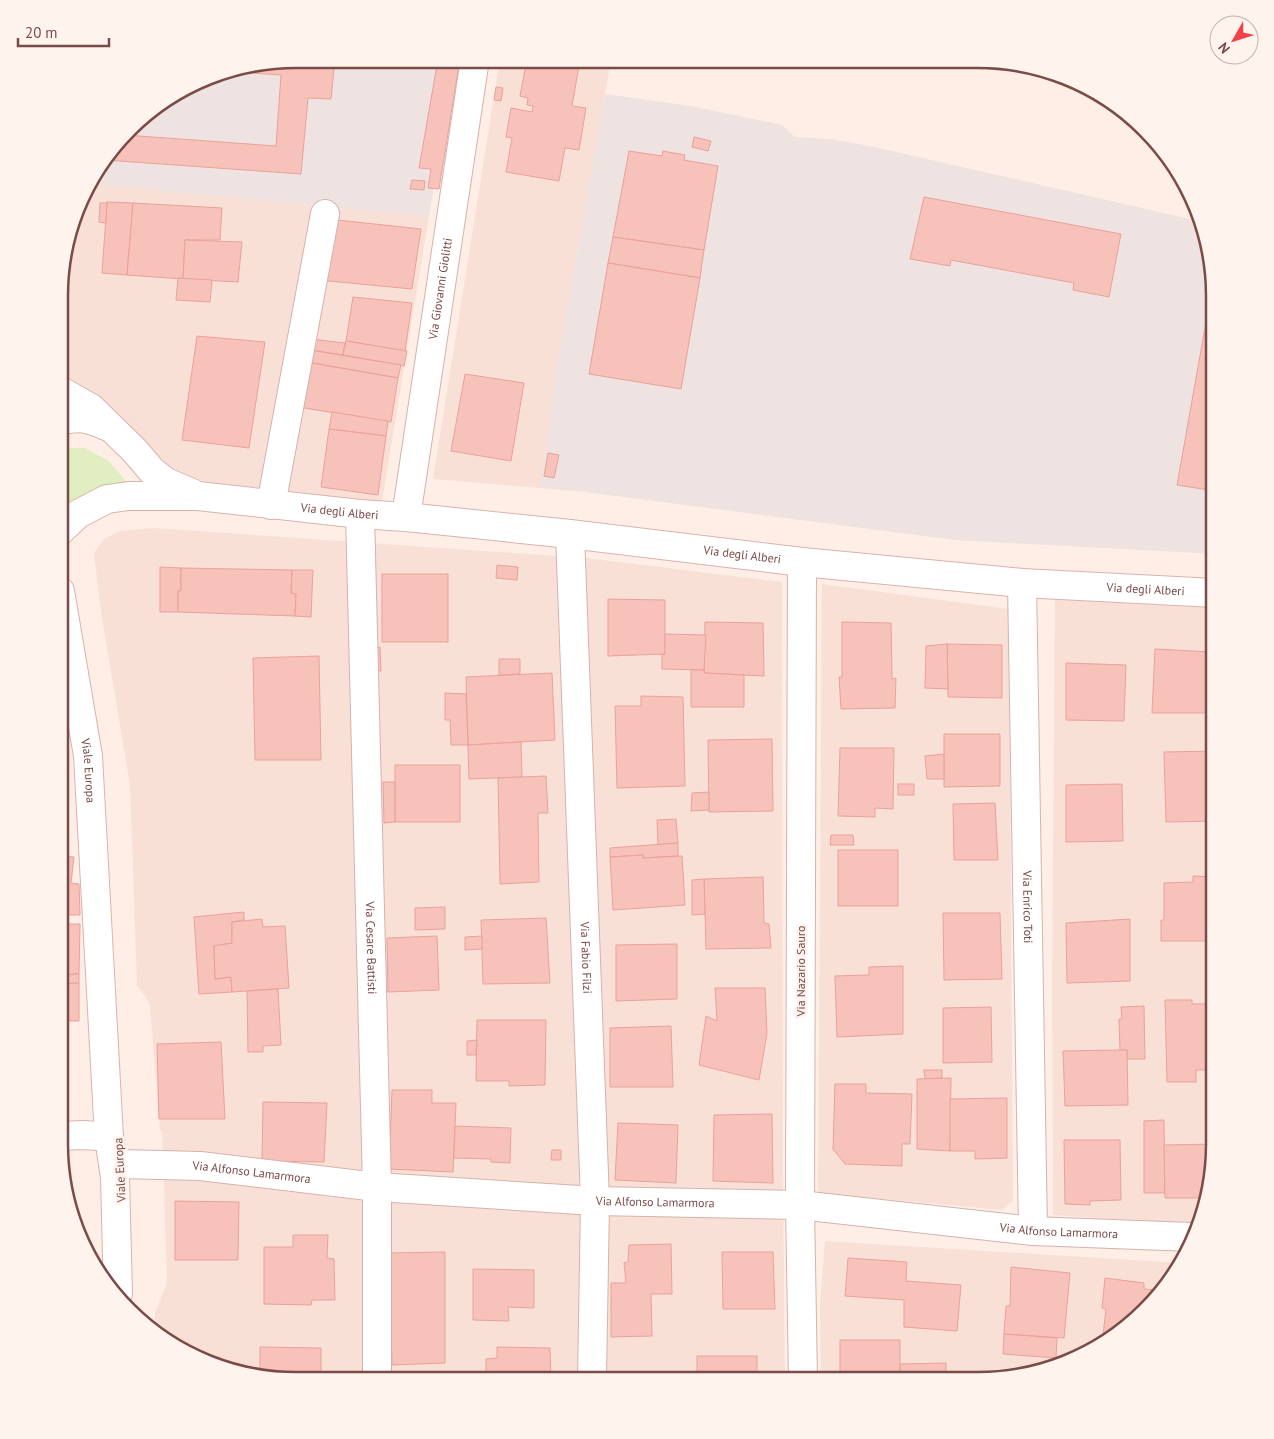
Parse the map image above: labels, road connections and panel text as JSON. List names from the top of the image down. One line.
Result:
{"streets":{"street":["Via Giovanni Giolitti","Via degli Alberi","Viale Europa","Via Enrico Toti","Via Cesare Battisti","Via Fabio Filzi","Via Nazario Sauro","Via Alfonso Lamarmora"]},"crossings":[["Via Giovanni Giolitti","Via degli Alberi"],["Via degli Alberi","Via Enrico Toti"],["Via degli Alberi","Via Cesare Battisti"],["Via degli Alberi","Via Fabio Filzi"],["Via degli Alberi","Via Nazario Sauro"],["Viale Europa","Via Alfonso Lamarmora"],["Via Enrico Toti","Via Alfonso Lamarmora"],["Via Cesare Battisti","Via Alfonso Lamarmora"],["Via Fabio Filzi","Via Alfonso Lamarmora"],["Via Nazario Sauro","Via Alfonso Lamarmora"]],"scale_bar":"20 m","north":"bottom left"}
